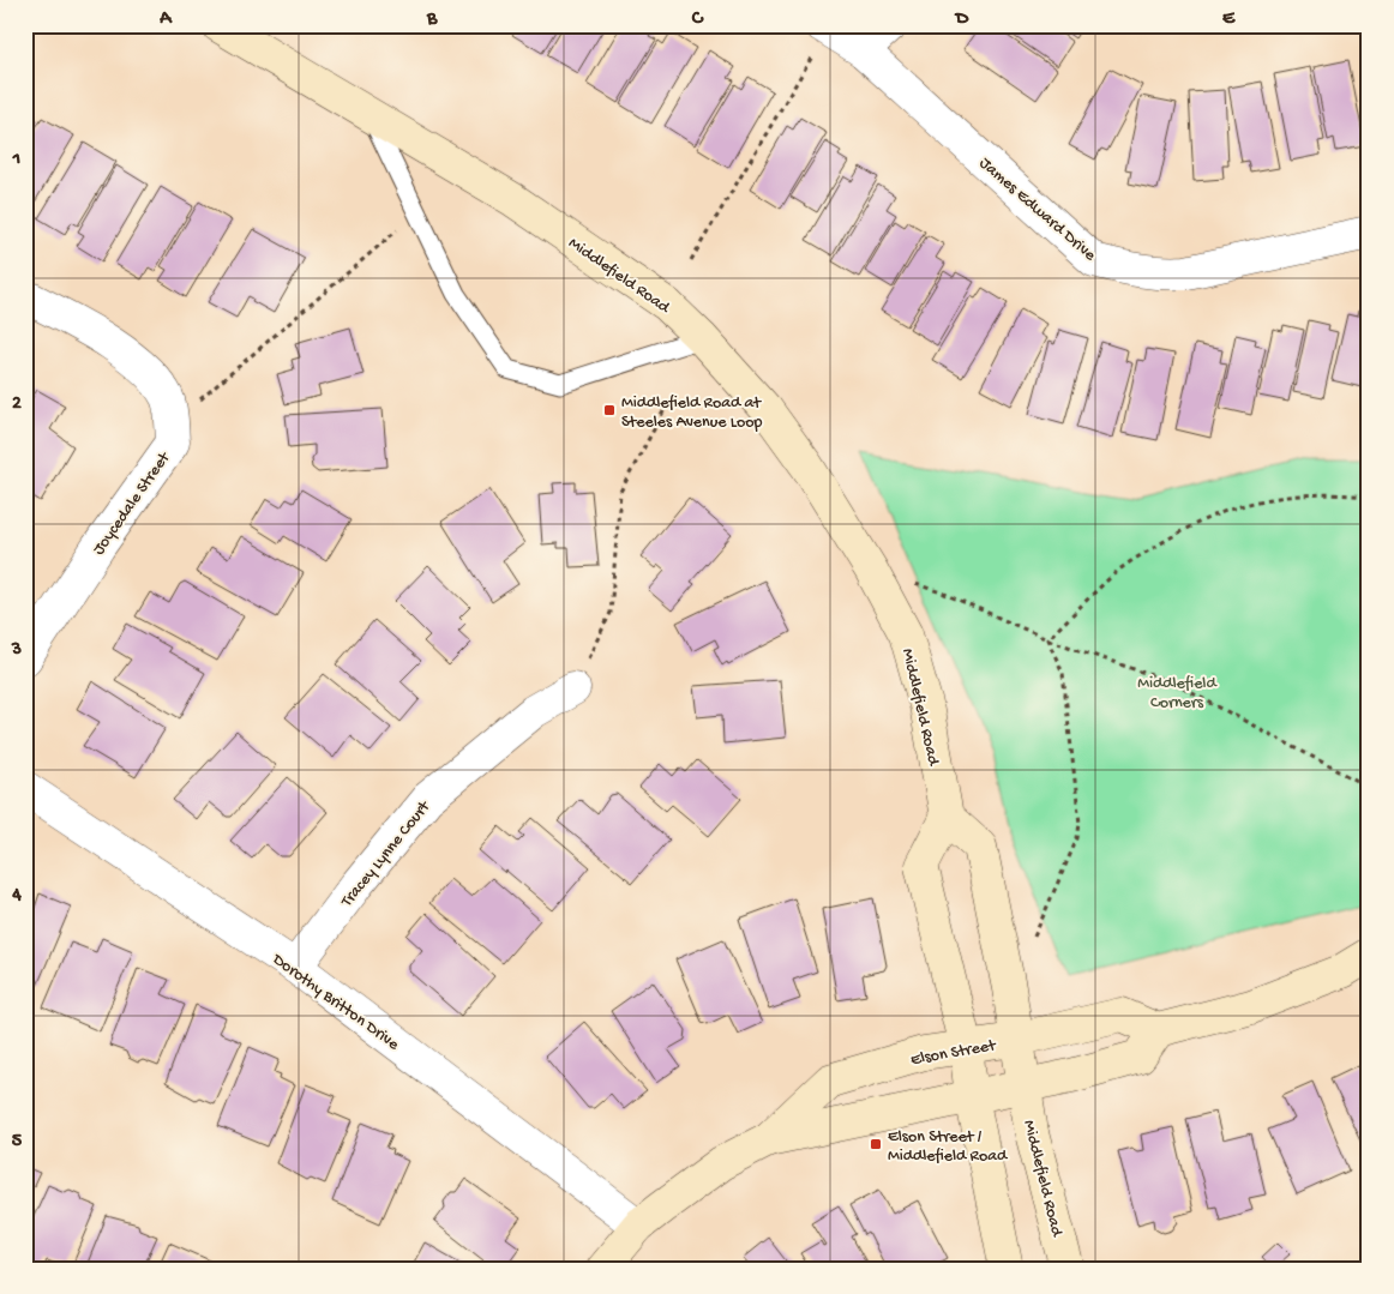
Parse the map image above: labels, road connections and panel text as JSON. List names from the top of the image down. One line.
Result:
{"streets":{"main road":["Middlefield Road","Elson Street"],"street":["James Edward Drive","Joycedale Street","Tracey Lynne Court","Dorothy Britton Drive"]},"crossings":[["Middlefield Road","Elson Street"],["Tracey Lynne Court","Dorothy Britton Drive"],["Dorothy Britton Drive","Elson Street"]],"parks":["Middlefield Corners"],"places":{"transit":["Middlefield Road at Steeles Avenue Loop","Elson Street / Middlefield Road"]},"grid":{"columns":["A","B","C","D","E"],"rows":["1","2","3","4","5"]}}
